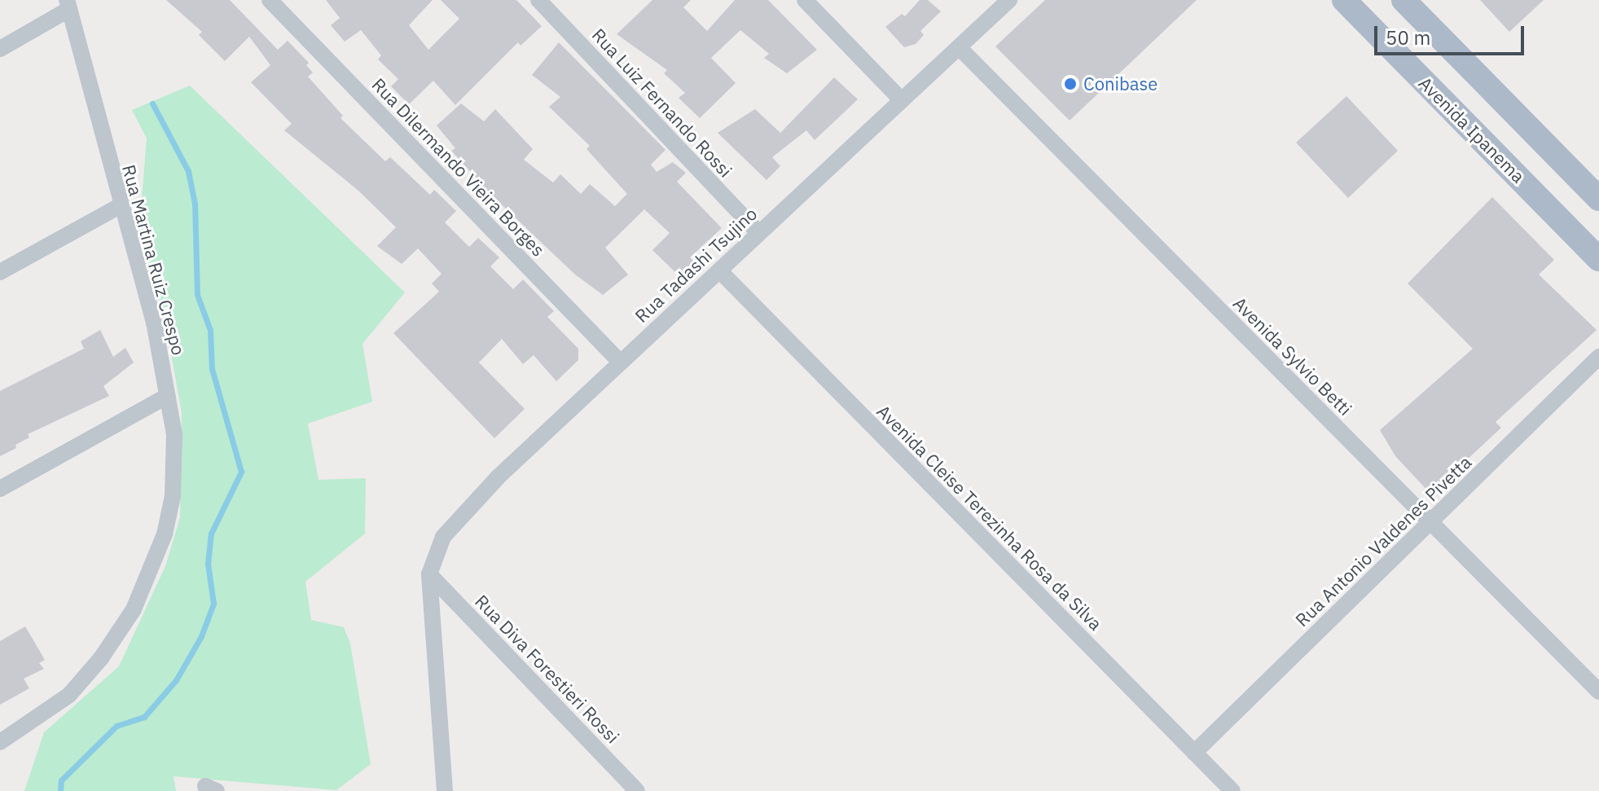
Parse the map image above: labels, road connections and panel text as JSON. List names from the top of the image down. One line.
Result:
{"streets":{"main road":["Avenida Ipanema"],"street":["Rua Luiz Fernando Rossi","Rua Dilermando Vieira Borges","Rua Martina Ruiz Crespo","Rua Tadashi Tsujino","Avenida Sylvio Betti","Avenida Cleise Terezinha Rosa da Silva","Rua Antonio Valdenes Pivetta","Rua Diva Forestieri Rossi"]},"crossings":[["Rua Luiz Fernando Rossi","Rua Tadashi Tsujino"],["Rua Dilermando Vieira Borges","Rua Tadashi Tsujino"],["Rua Tadashi Tsujino","Avenida Sylvio Betti"],["Rua Tadashi Tsujino","Avenida Cleise Terezinha Rosa da Silva"],["Rua Tadashi Tsujino","Rua Diva Forestieri Rossi"],["Avenida Sylvio Betti","Rua Antonio Valdenes Pivetta"],["Avenida Cleise Terezinha Rosa da Silva","Rua Antonio Valdenes Pivetta"]],"places":["Conibase"],"scale_bar":"50 m"}
